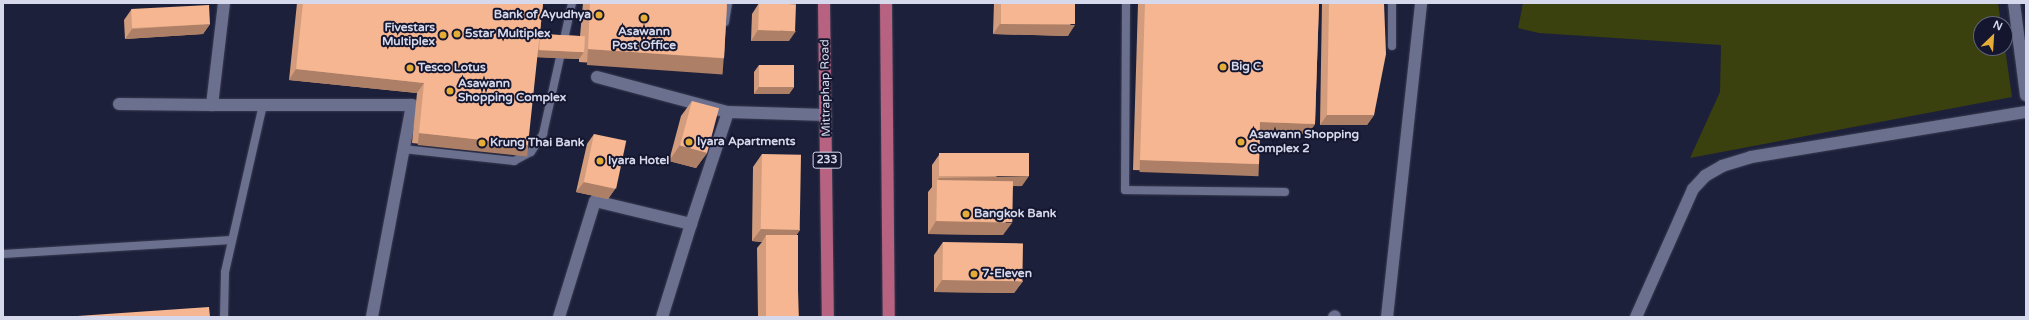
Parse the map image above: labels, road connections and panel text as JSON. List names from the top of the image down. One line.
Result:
{"streets":{"main road":["Mittraphap Road","233"]},"places":["Bank of Ayudhya","Asawann Post Office","5star Multiplex","Fivestars Multiplex","Big C","Tesco Lotus","Asawann Shopping Complex","Iyara Apartments","Asawann Shopping Complex 2","Krung Thai Bank","Iyara Hotel","Bangkok Bank","7-Eleven"],"north":"top right"}
